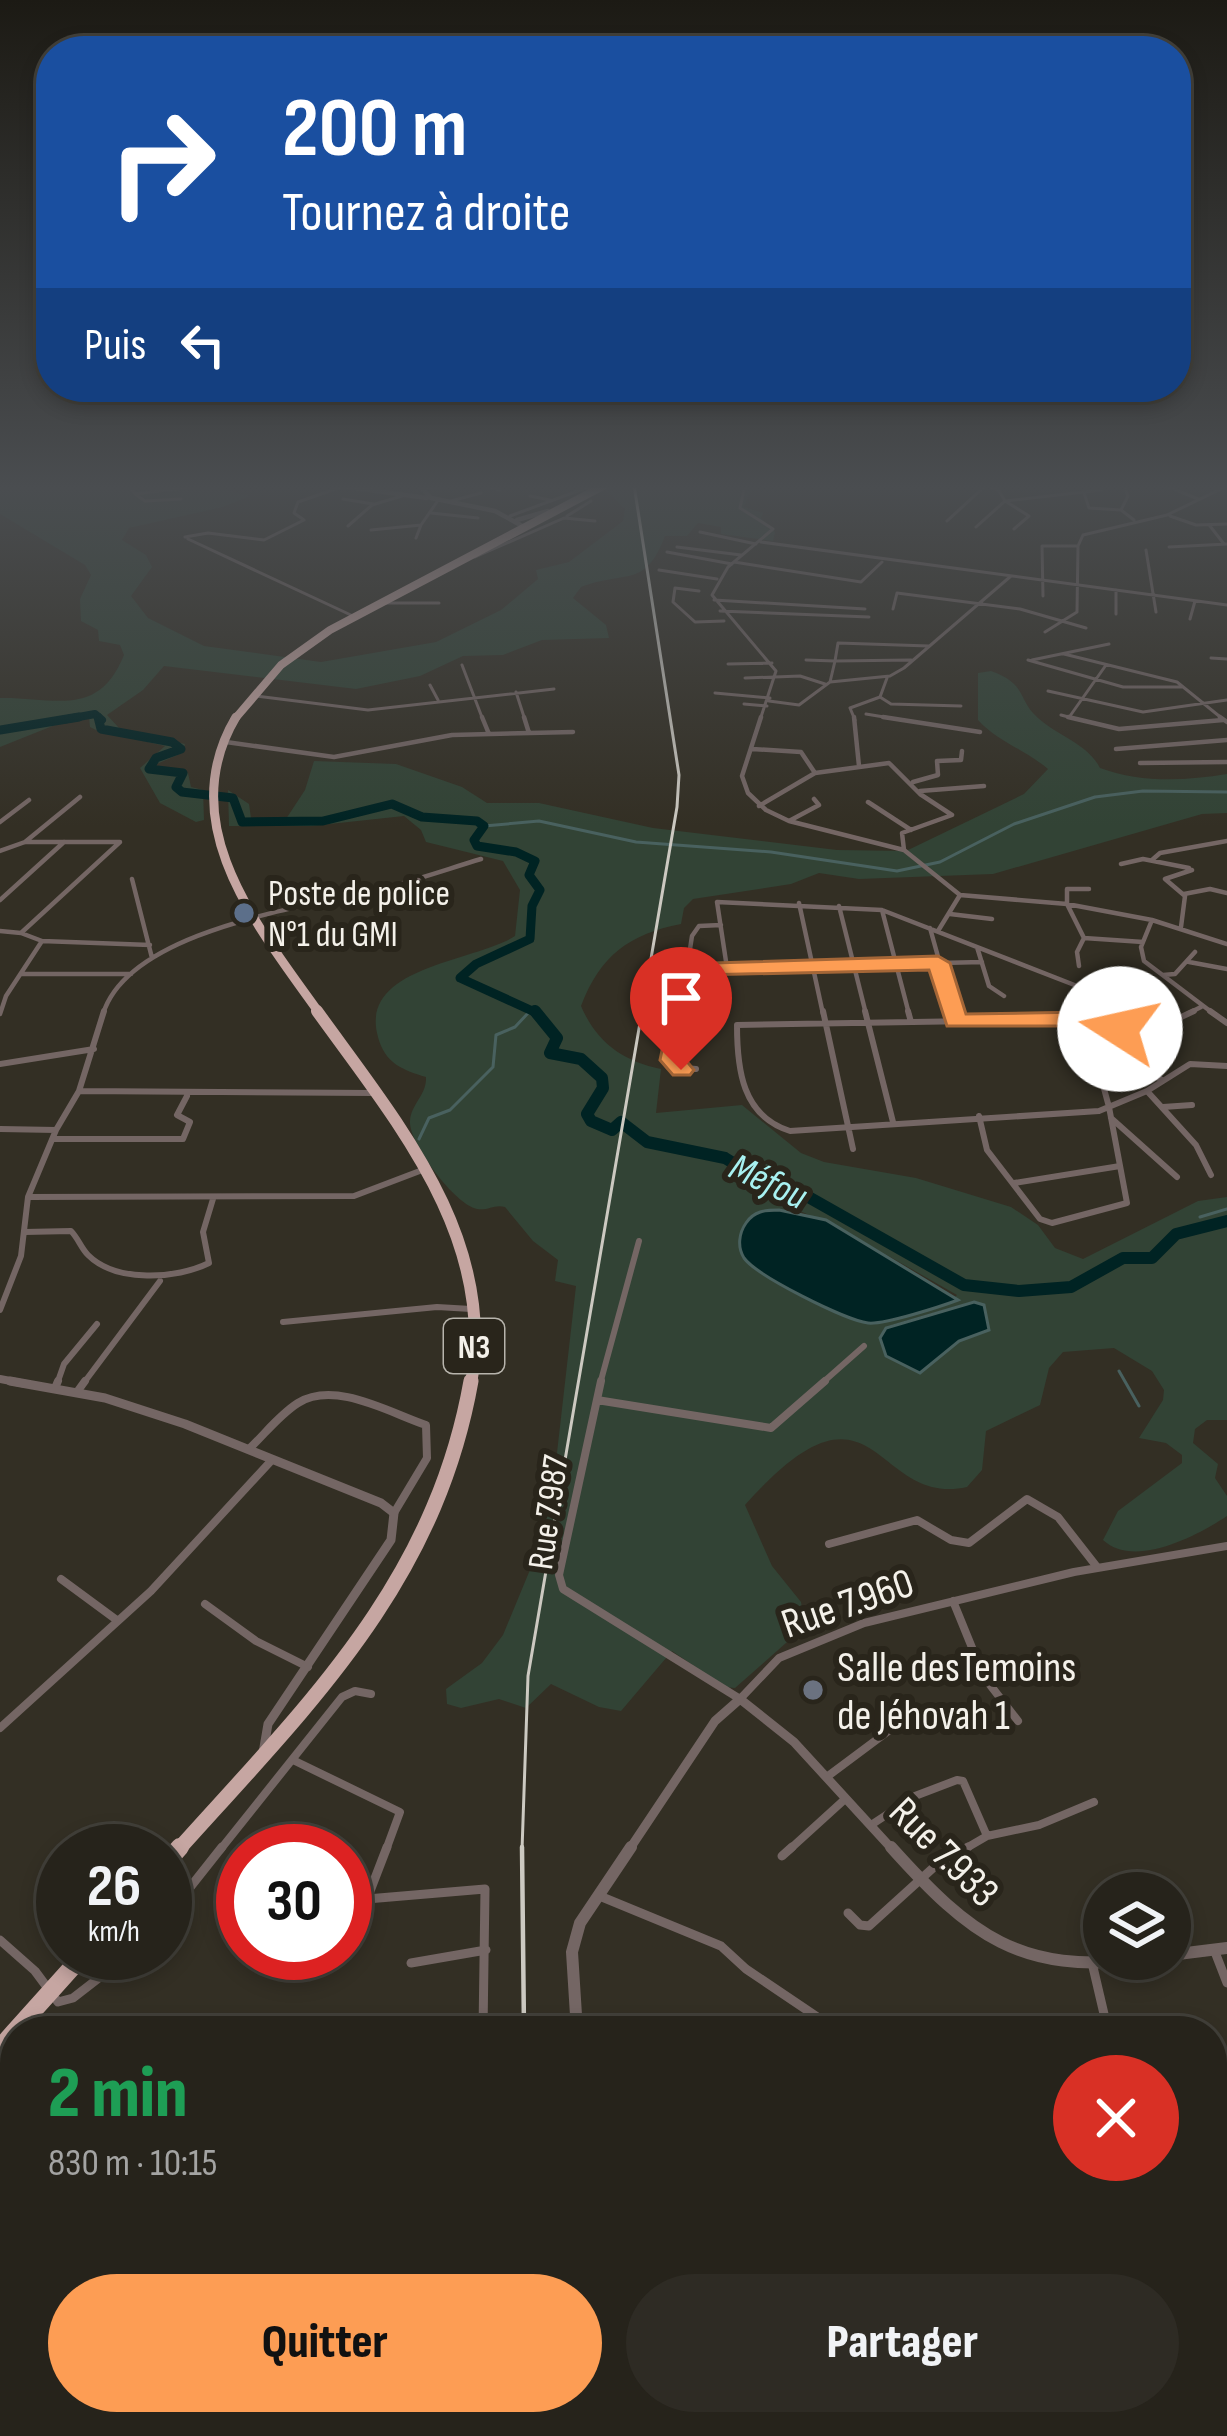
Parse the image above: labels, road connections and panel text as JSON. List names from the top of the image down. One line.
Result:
{"streets":{"highway":["N3"],"street":["Rue 7.987","Rue 7.960","Rue 7.933"]},"crossings":[["Rue 7.987","Rue 7.960"],["Rue 7.987","Rue 7.933"],["Rue 7.960","Rue 7.933"]],"water":["Méfou"],"places":["Poste de police N°1 du GMI","Salle desTemoins de Jéhovah 1"],"page":{"turn":["200 m","Tournez à droite"],"then":"Puis","speed":"26 km/h","limit":"30","heading":["2 min","830 m · 10:15"],"buttons":["Quitter","Partager"]}}
